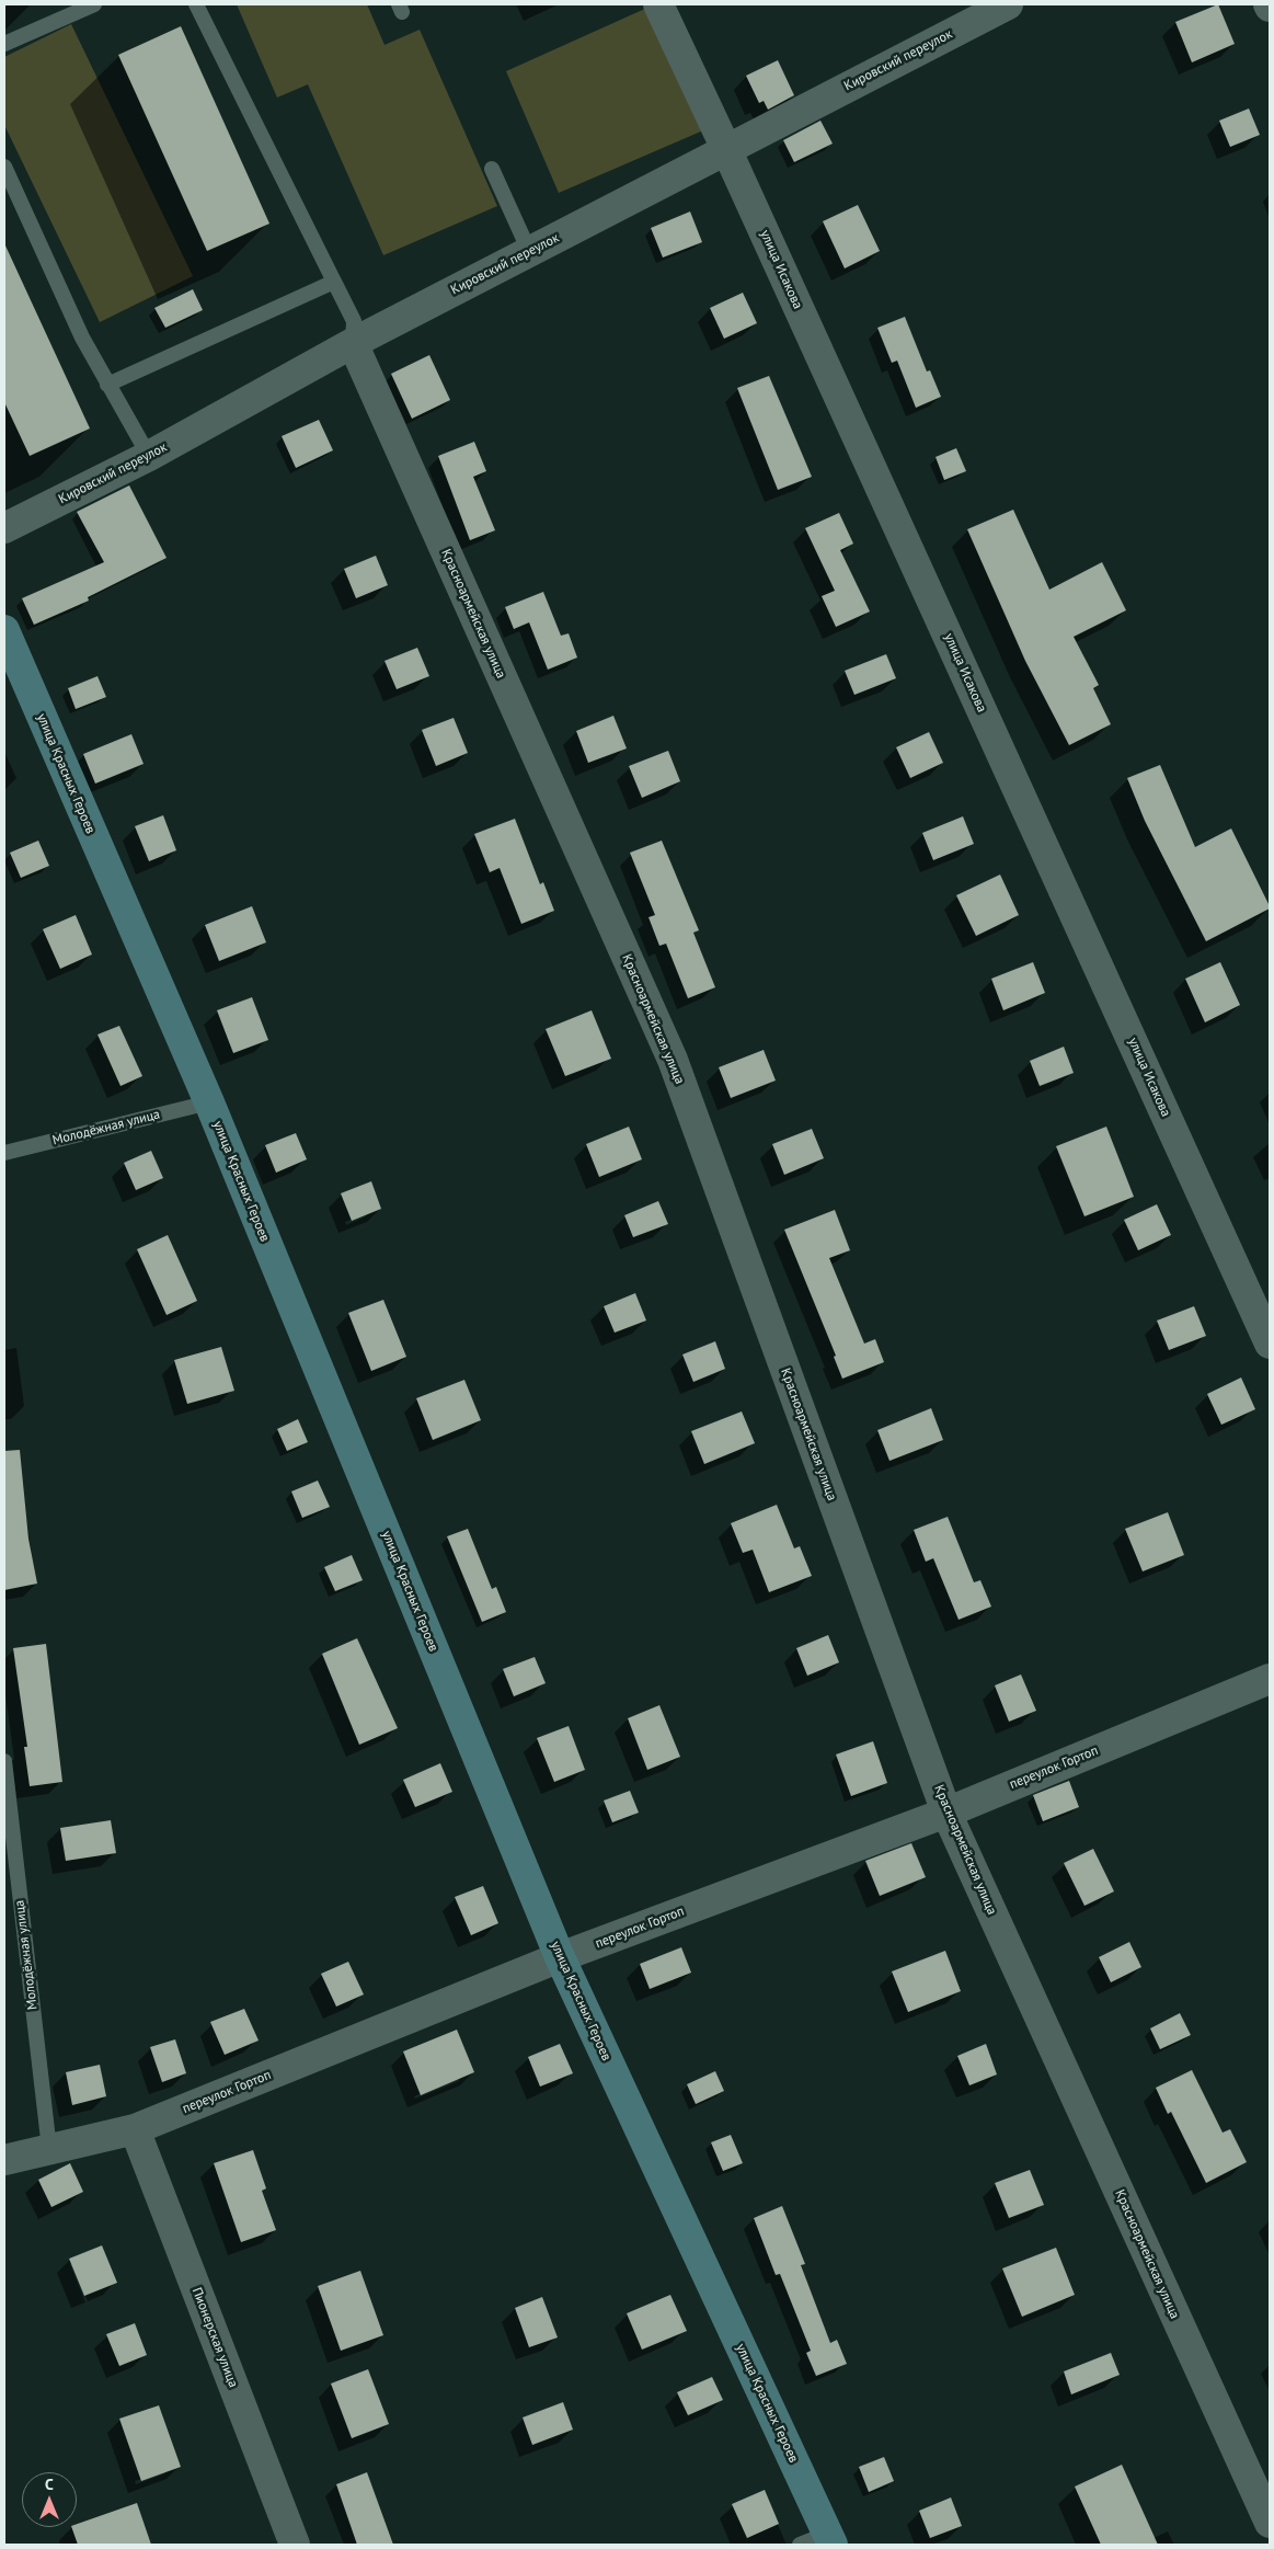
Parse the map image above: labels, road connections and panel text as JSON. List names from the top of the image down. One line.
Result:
{"streets":{"main road":["улица Красных Героев"],"street":["Кировский переулок","улица Исакова","Красноармейская улица","переулок Гортоп","Пионерская улица"],"lane":["Молодёжная улица"]},"crossings":[["Кировский переулок","улица Исакова"],["Кировский переулок","Красноармейская улица"],["Красноармейская улица","переулок Гортоп"],["улица Красных Героев","Молодёжная улица"],["улица Красных Героев","переулок Гортоп"],["Молодёжная улица","переулок Гортоп"],["переулок Гортоп","Пионерская улица"]],"north":"top"}
